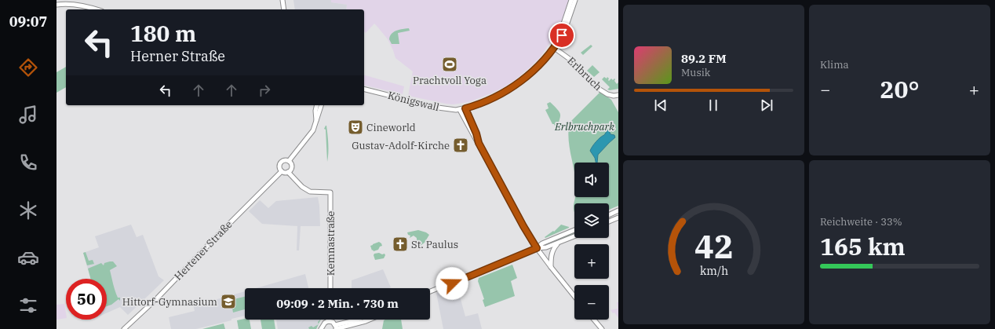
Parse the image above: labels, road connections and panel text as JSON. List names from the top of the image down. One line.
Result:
{"streets":{"main road":["Erlbruch","Königswall","Kemnastraße","Hertener Straße"]},"crossings":[["Erlbruch","Königswall"],["Kemnastraße","Hertener Straße"]],"parks":["Erlbruchpark"],"places":{"sports":["Prachtvoll Yoga"],"theatre":["Cineworld"],"church":["Gustav-Adolf-Kirche","St. Paulus"],"school or university":["Hittorf-Gymnasium"]},"page":{"tabs":"09:07","tile":["Klima",["Reichweite · 33%","165 km"]],"turn":["180 m","Herner Straße"],"song":["89.2 FM","Musik"],"heat":["−","20°","+"],"map_buttons":["+","−"],"limit":"50","trip":"09:09 · 2 Min. · 730 m","gauge":["42","km/h"]}}
